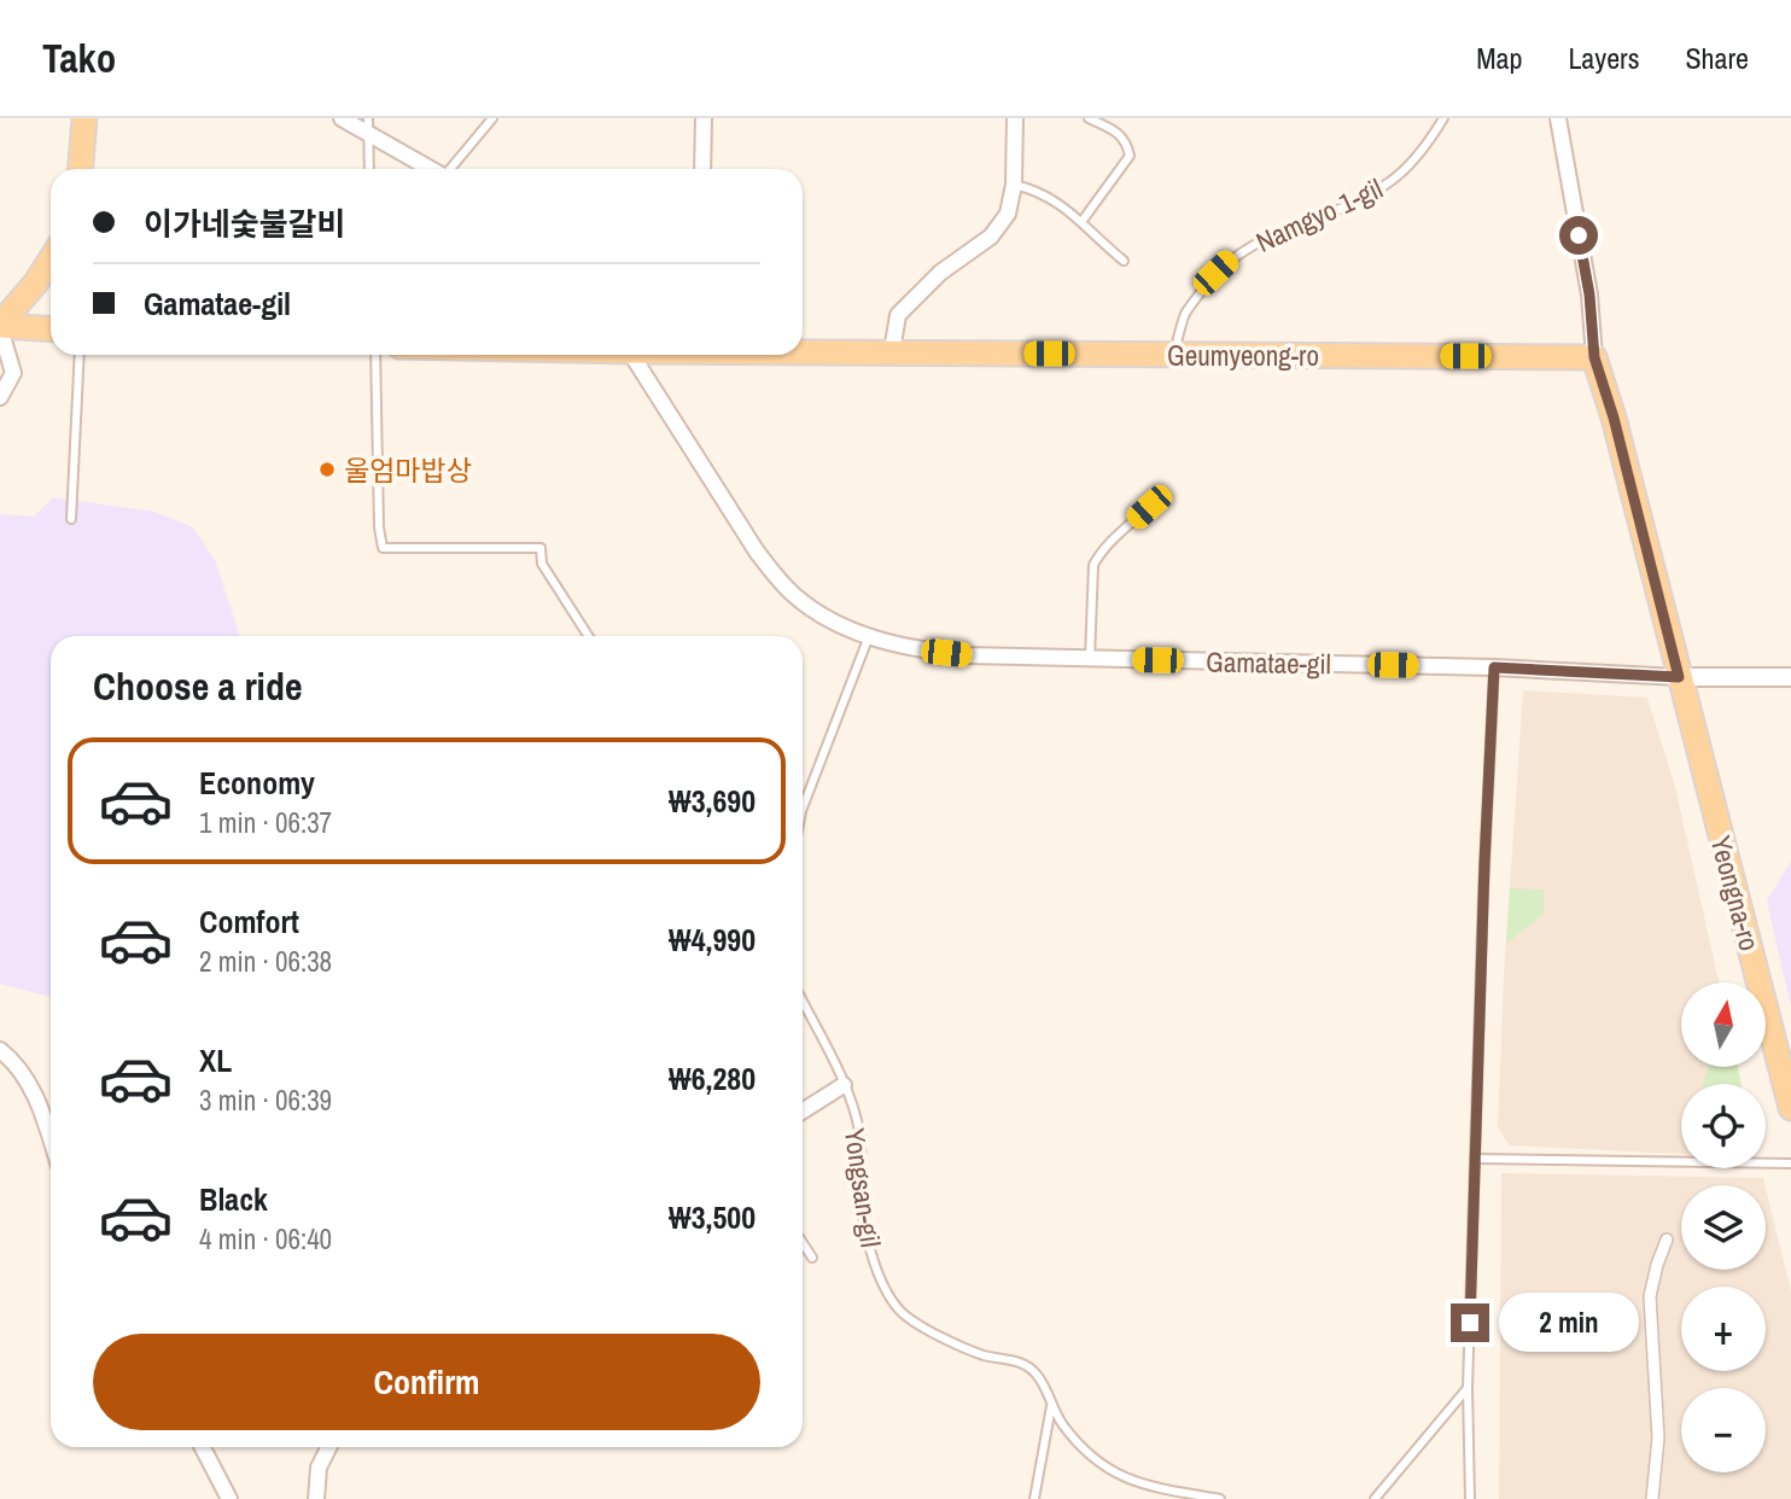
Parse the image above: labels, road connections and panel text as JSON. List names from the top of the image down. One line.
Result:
{"streets":{"main road":["Geumyeong-ro","Yeongna-ro"],"street":["Gamatae-gil"],"lane":["Namgyo 1-gil","Yongsan-gil"]},"crossings":[["Namgyo 1-gil","Geumyeong-ro"],["Geumyeong-ro","Yeongna-ro"],["Gamatae-gil","Yeongna-ro"]],"places":["울엄마밥상"],"north":"top","page":{"header":"Tako","nav":["Map","Layers","Share"],"banner":["이가네숯불갈비","Gamatae-gil"],"heading":"Choose a ride","list":[{"name":"Economy","note":"1 min · 06:37","value":"₩3,690"},{"name":"Comfort","note":"2 min · 06:38","value":"₩4,990"},{"name":"XL","note":"3 min · 06:39","value":"₩6,280"},{"name":"Black","note":"4 min · 06:40","value":"₩3,500"}],"map_buttons":["+","−"],"bubble":"2 min","buttons":"Confirm"}}
